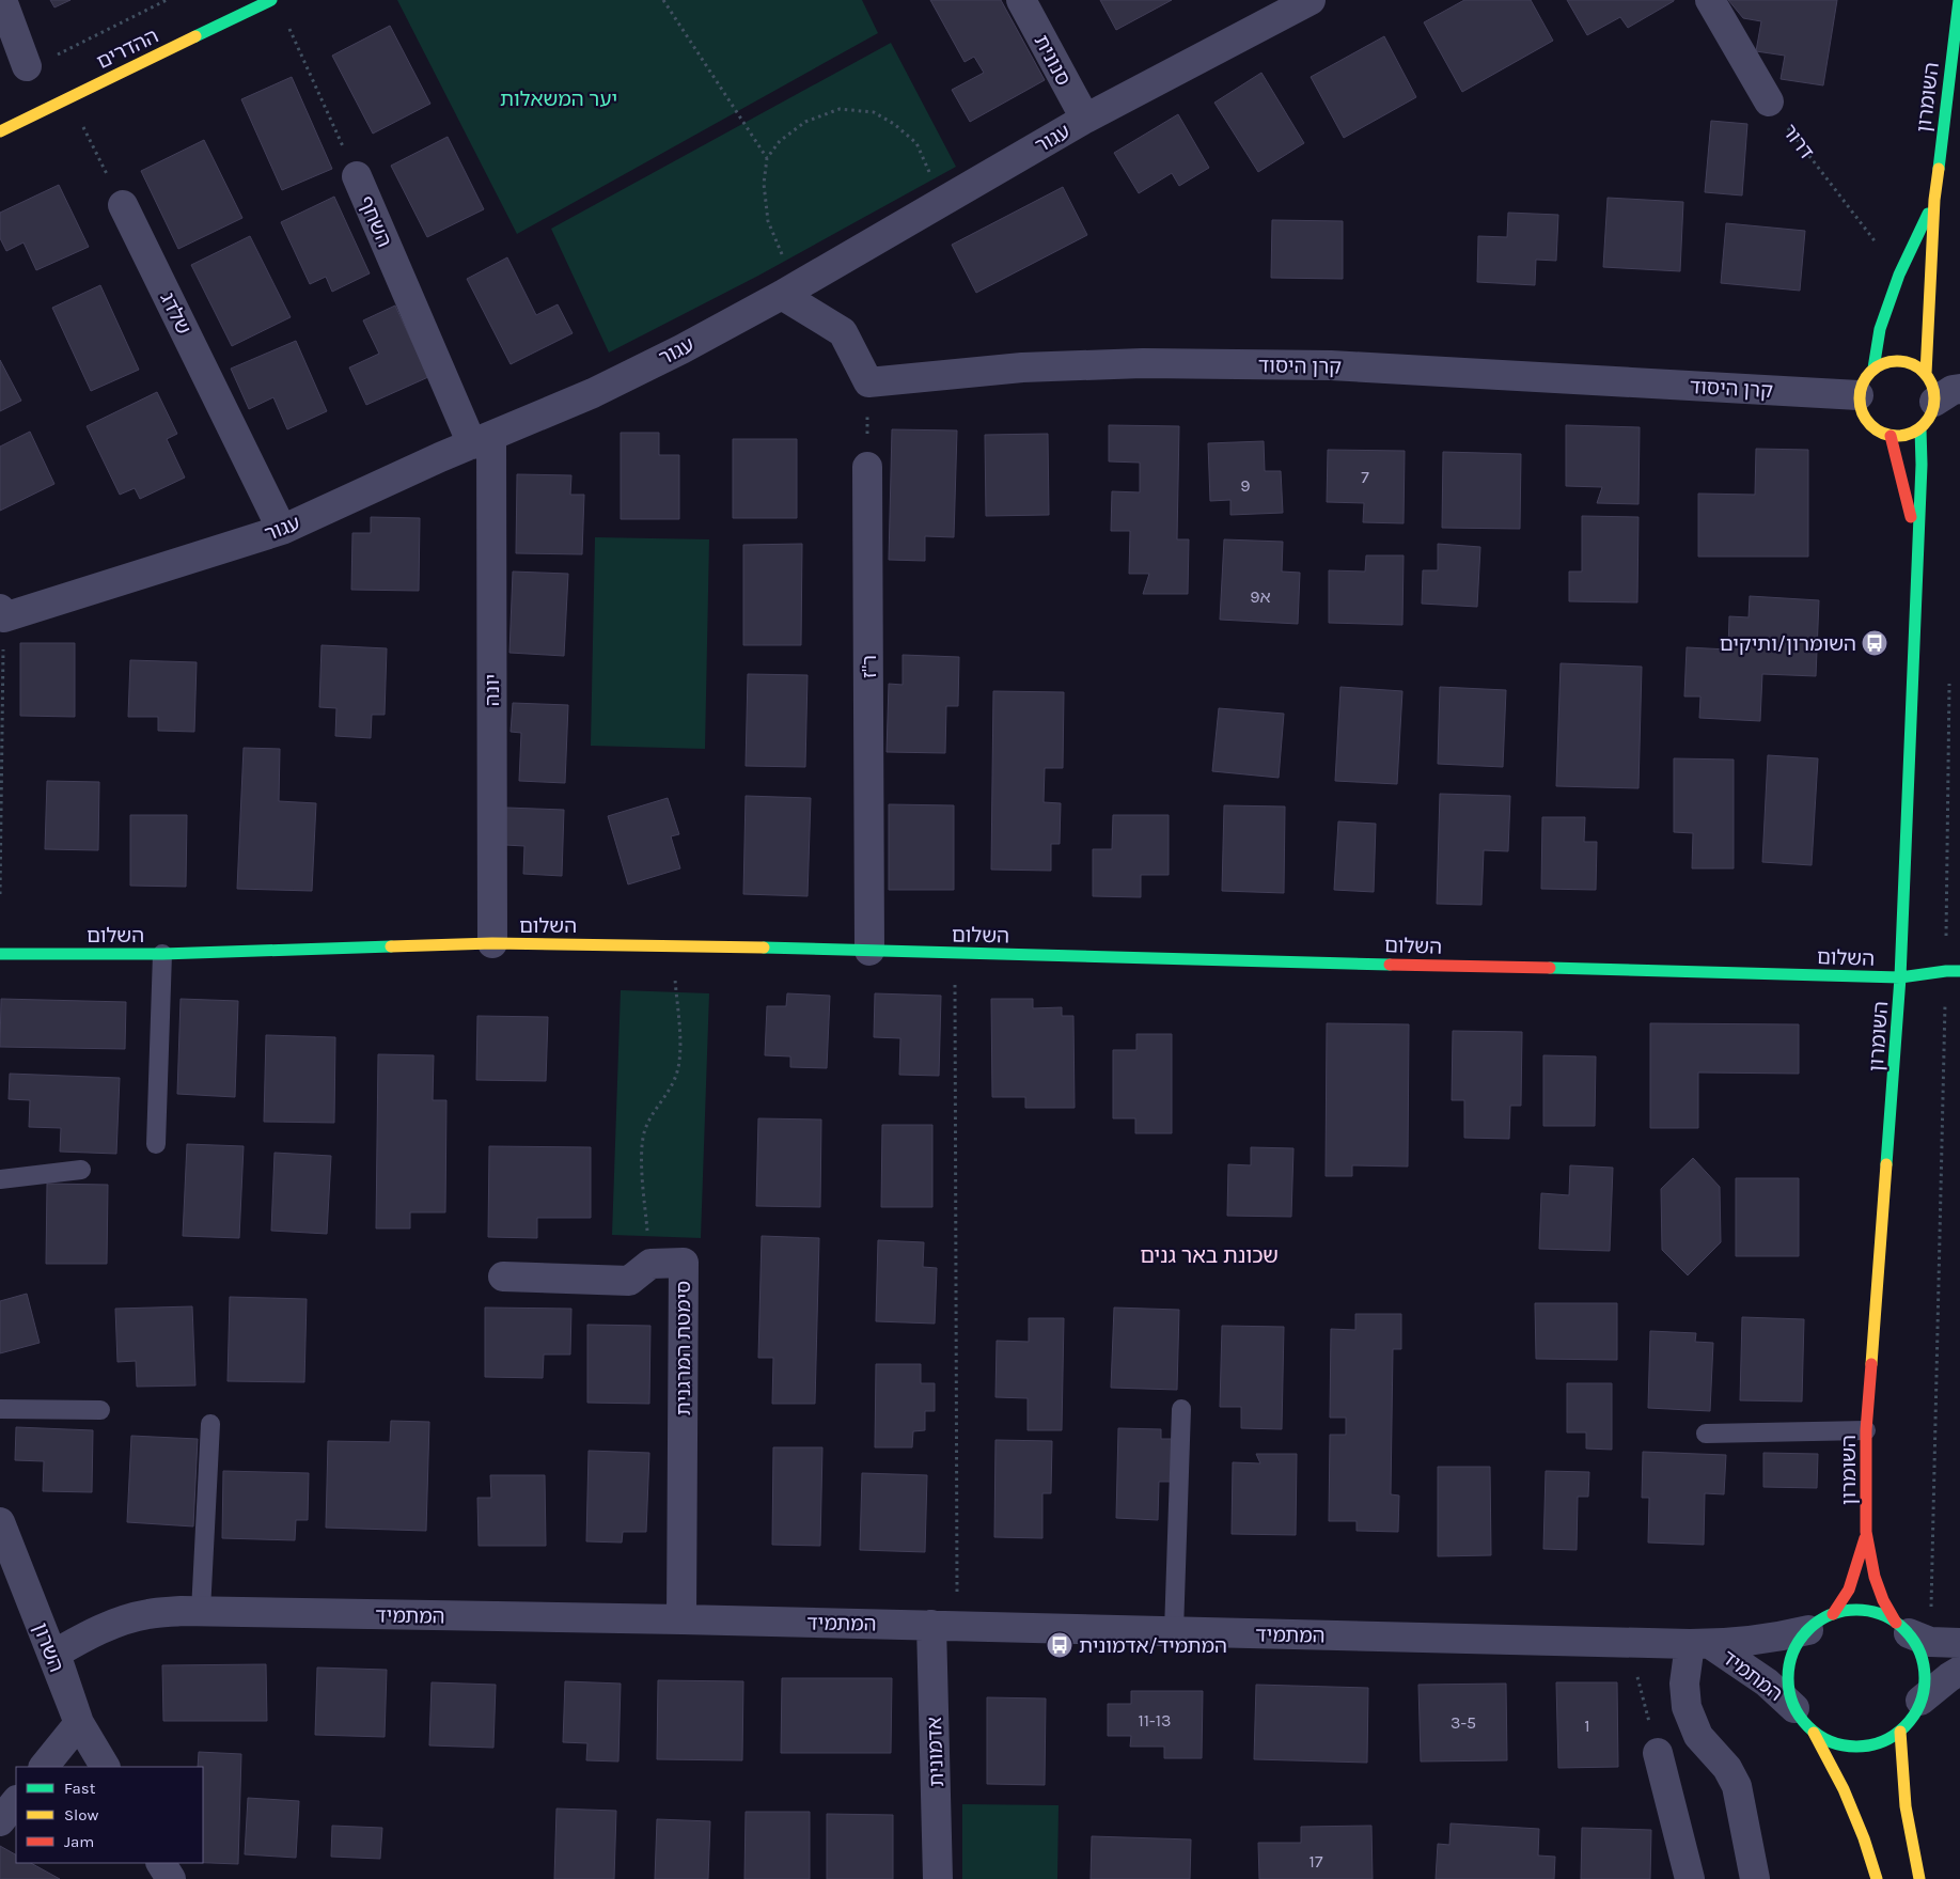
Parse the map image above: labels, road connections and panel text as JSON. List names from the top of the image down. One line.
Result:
{"streets":{"street":["ההדרים","סנונית","השומרון","עגור","השחף","שלדג","קרן היסוד","ר\"ז","יונה","השלום","סימטת המרגנית","המתמיד","השרון","אדמונית"],"path":["דרור"]},"crossings":[["סנונית","עגור"],["השומרון","דרור"],["השומרון","קרן היסוד"],["השומרון","השלום"],["השומרון","המתמיד"],["עגור","השחף"],["עגור","שלדג"],["עגור","יונה"],["השחף","יונה"],["ר\"ז","השלום"],["יונה","השלום"],["סימטת המרגנית","המתמיד"],["המתמיד","השרון"],["המתמיד","אדמונית"]],"districts":["שכונת באר גנים"],"parks":["יער המשאלות"],"places":{"bus stop":["השומרון/ותיקים","המתמיד/אדמונית"]},"house_numbers":["7","9","9א","11-13","3-5","1","17"],"legend":["Fast","Slow","Jam"]}
